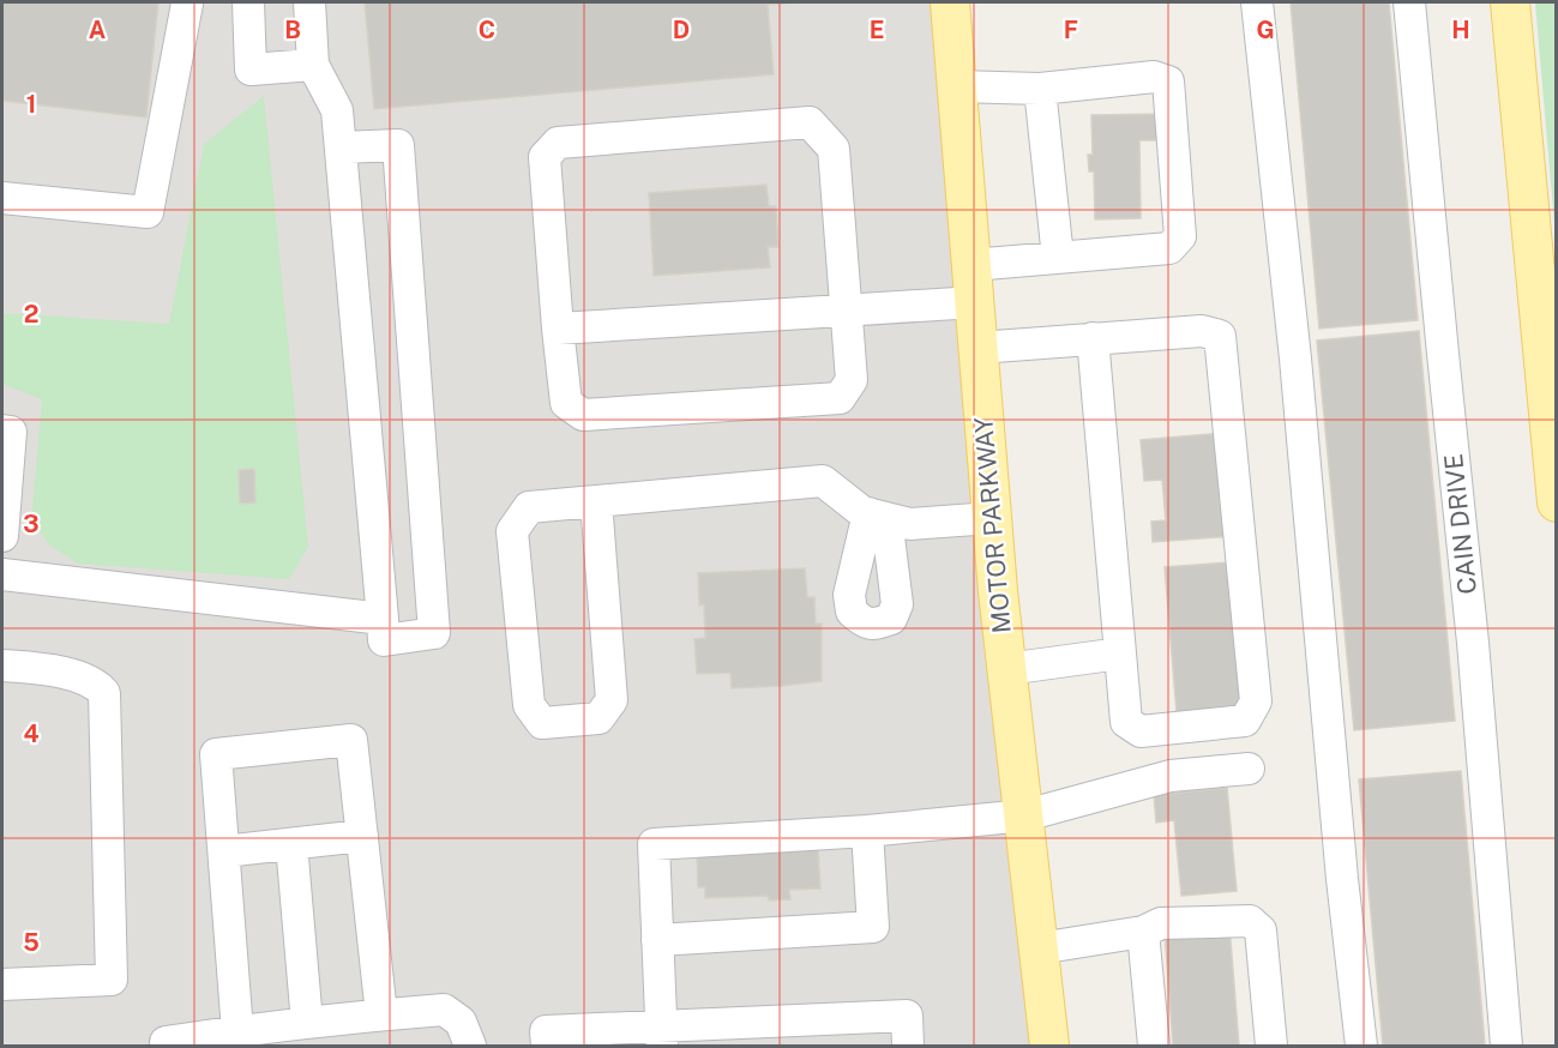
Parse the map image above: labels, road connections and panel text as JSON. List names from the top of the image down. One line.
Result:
{"streets":{"main road":["MOTOR PARKWAY"],"street":["CAIN DRIVE"]},"grid":{"columns":["A","B","C","D","E","F","G","H"],"rows":["1","2","3","4","5"]}}
